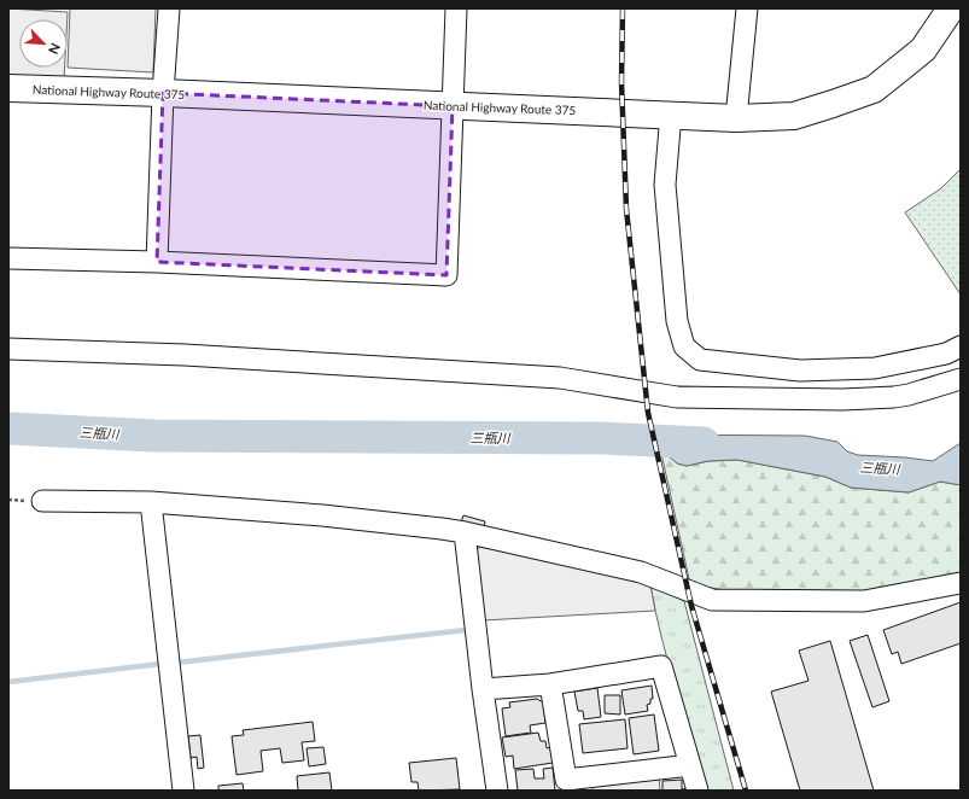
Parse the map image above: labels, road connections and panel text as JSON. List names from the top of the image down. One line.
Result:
{"streets":{"highway":["National Highway Route 375"]},"water":["三瓶川"],"north":"bottom right"}
